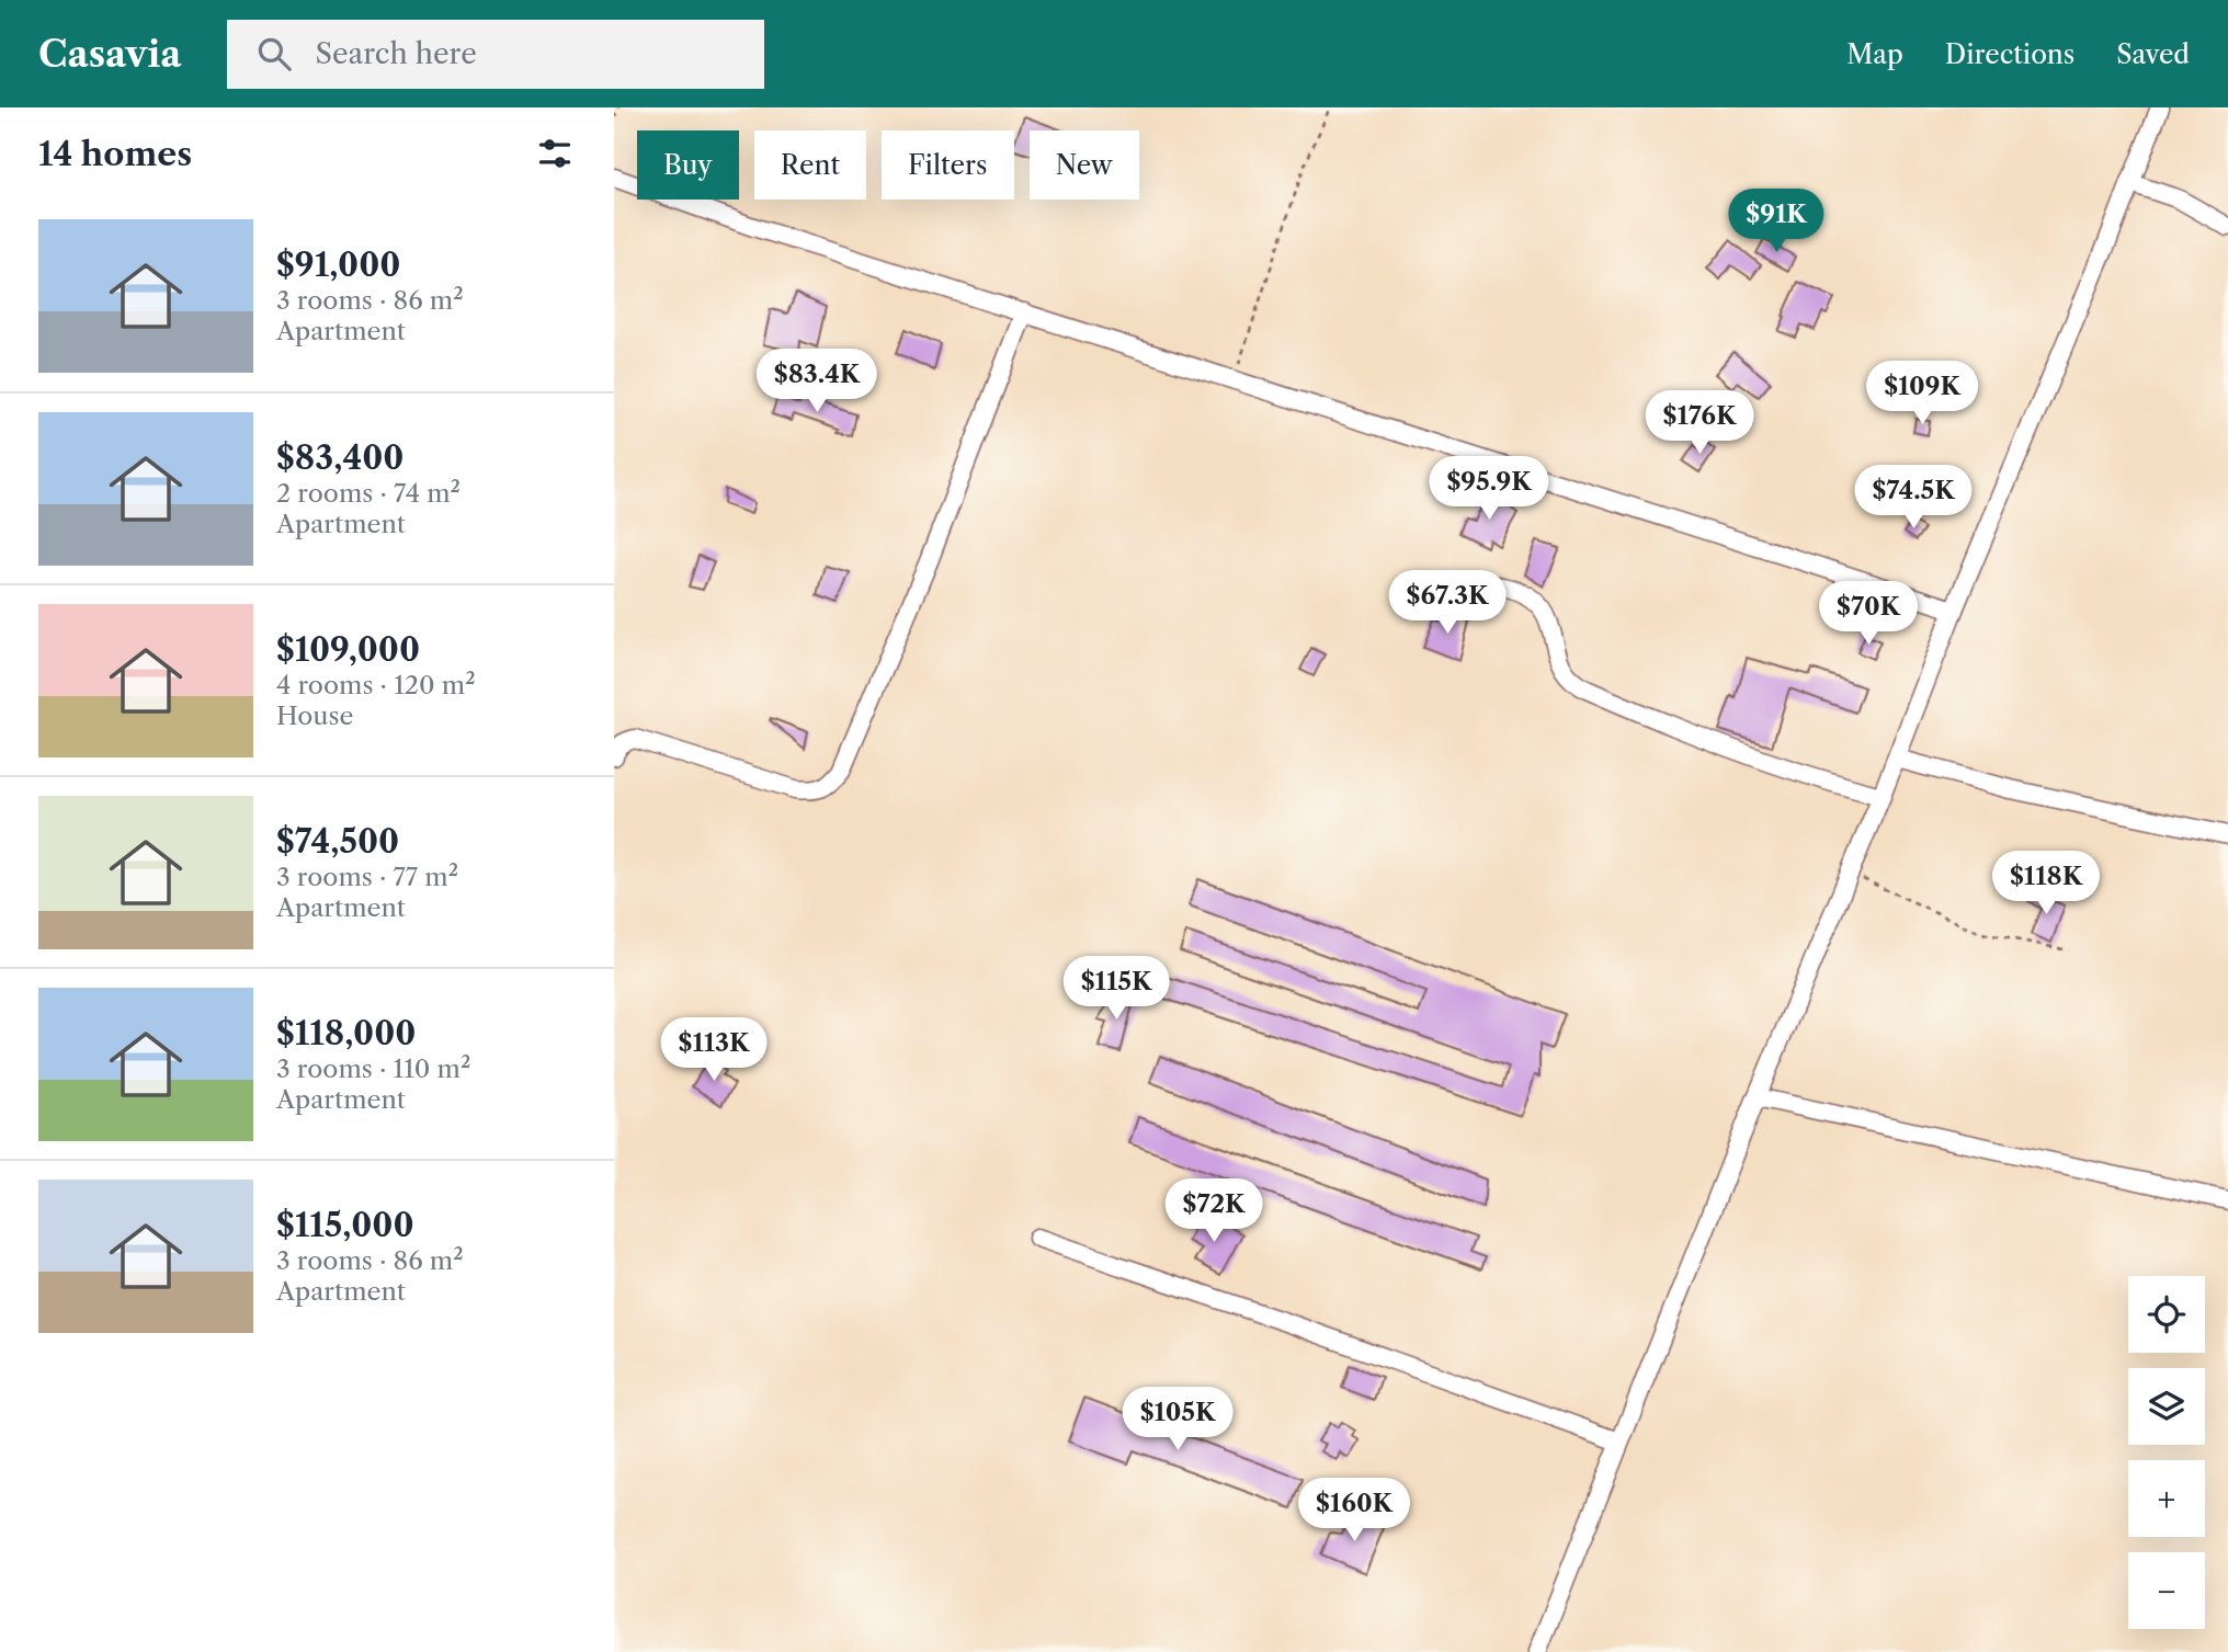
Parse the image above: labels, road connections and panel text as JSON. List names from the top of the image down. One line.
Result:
{"page":{"header":"Casavia","search":"Search here","nav":["Map","Directions","Saved"],"heading":"14 homes","chip":["Buy","Rent","Filters","New"],"price":["$91K","$83.4K","$109K","$176K","$95.9K","$74.5K","$67.3K","$70K","$118K","$115K","$113K","$72K","$105K","$160K"],"list":[{"name":"$91,000","note":"3 rooms · 86 m² · Apartment"},{"name":"$83,400","note":"2 rooms · 74 m² · Apartment"},{"name":"$109,000","note":"4 rooms · 120 m² · House"},{"name":"$74,500","note":"3 rooms · 77 m² · Apartment"},{"name":"$118,000","note":"3 rooms · 110 m² · Apartment"},{"name":"$115,000","note":"3 rooms · 86 m² · Apartment"}],"map_buttons":["+","−"]}}
